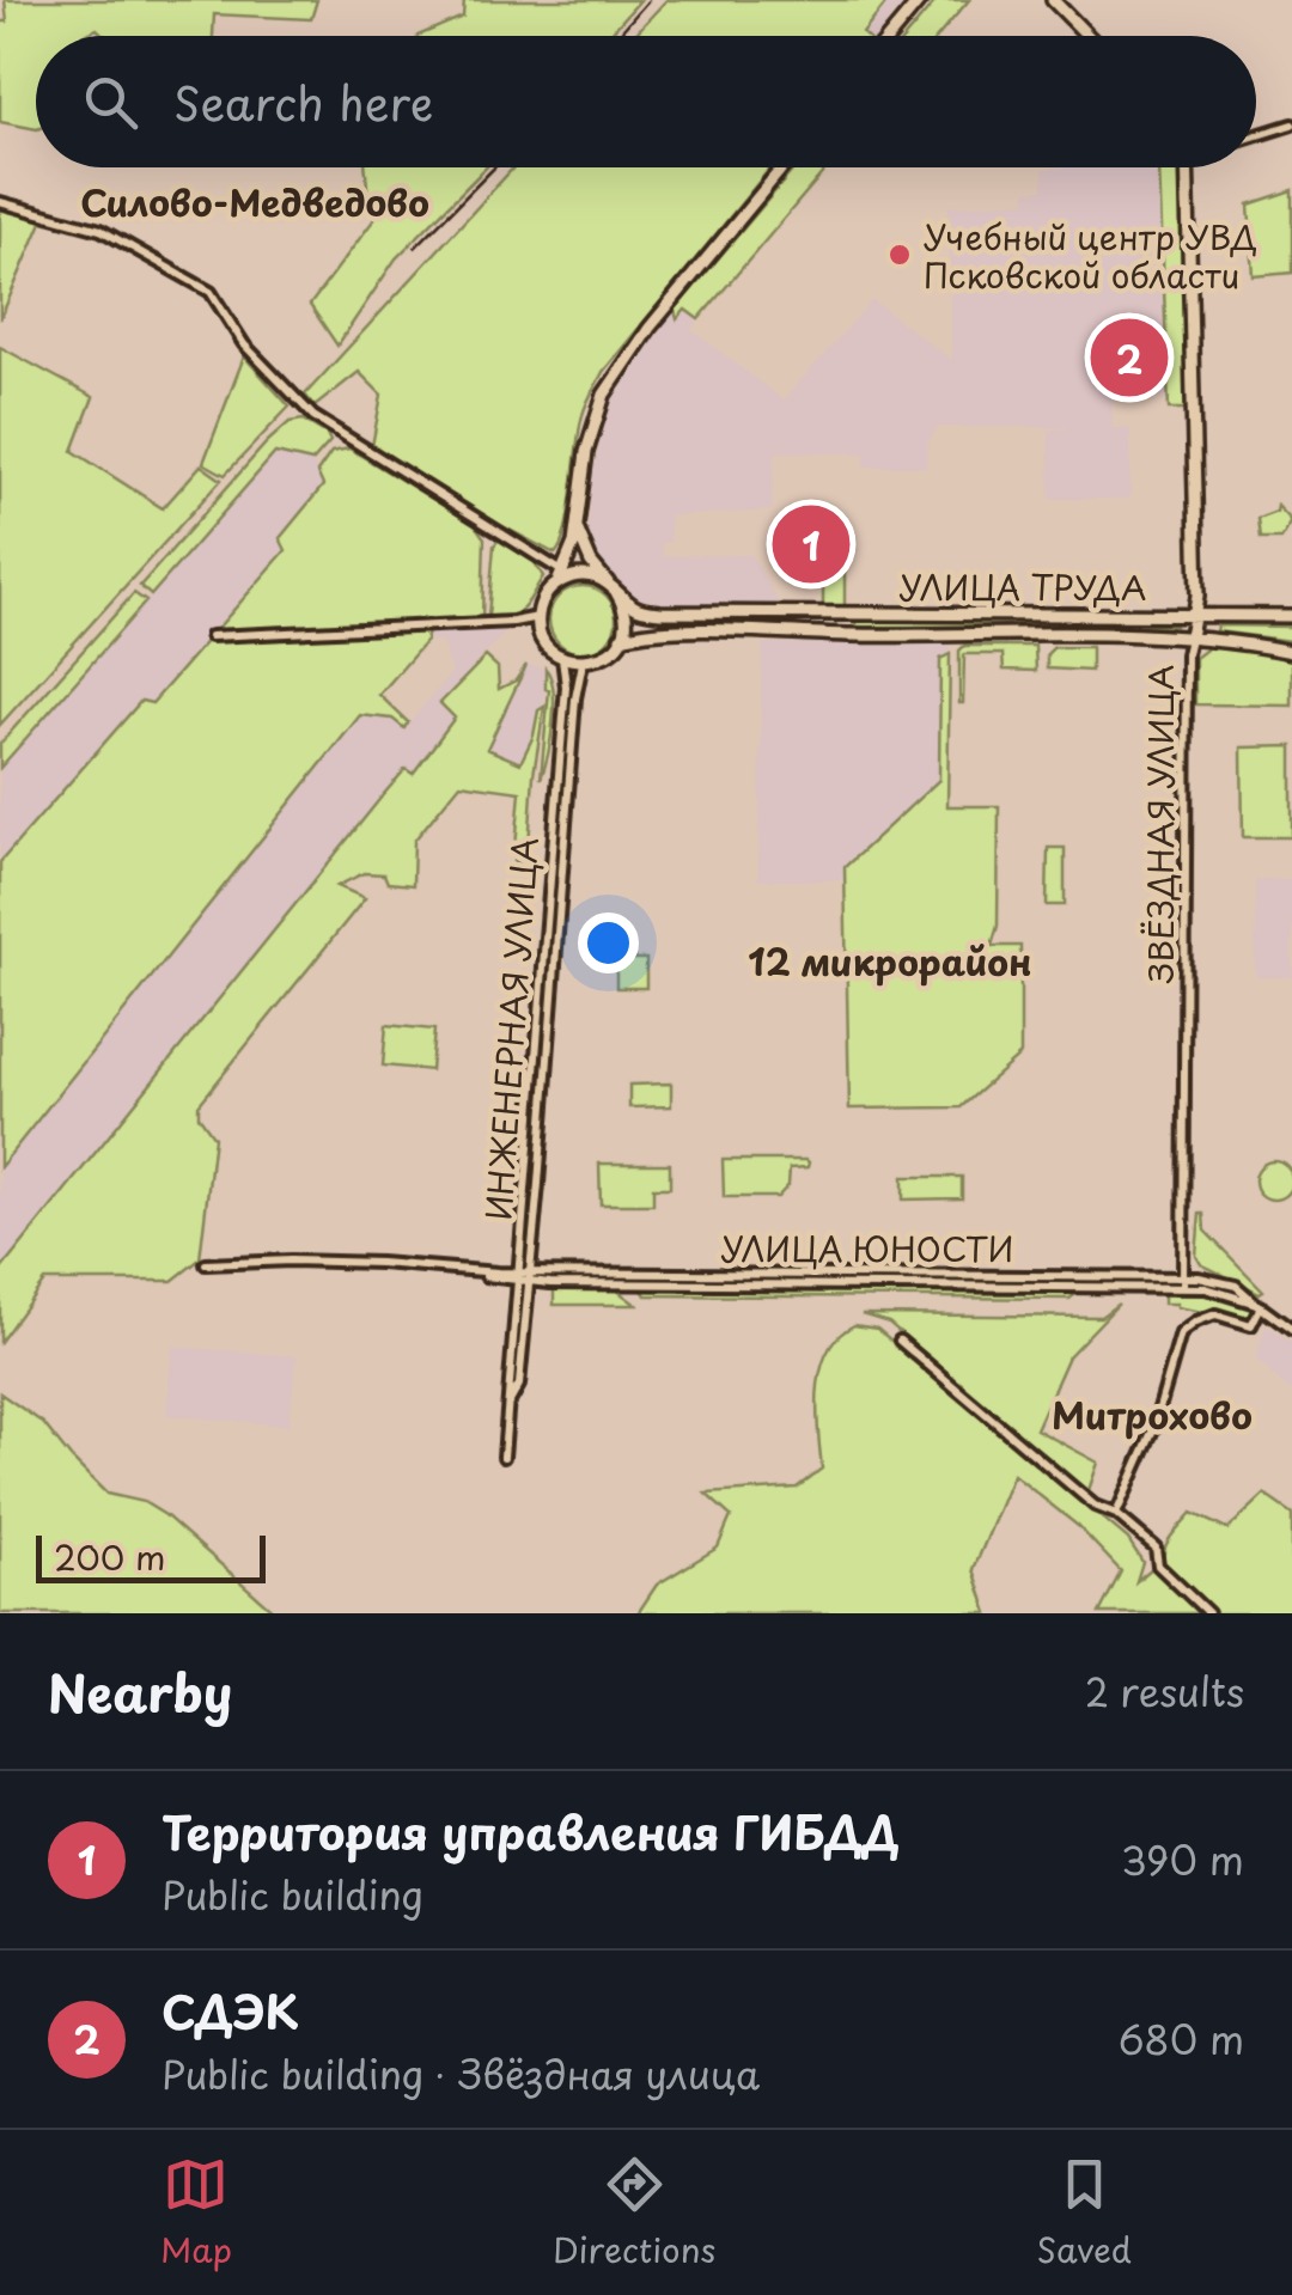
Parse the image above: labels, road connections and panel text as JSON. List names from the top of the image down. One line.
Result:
{"streets":{"main road":["УЛИЦА ТРУДА","ЗВЁЗДНАЯ УЛИЦА","ИНЖЕНЕРНАЯ УЛИЦА"],"street":["УЛИЦА ЮНОСТИ"]},"crossings":[["УЛИЦА ТРУДА","ЗВЁЗДНАЯ УЛИЦА"],["УЛИЦА ТРУДА","ИНЖЕНЕРНАЯ УЛИЦА"],["ЗВЁЗДНАЯ УЛИЦА","УЛИЦА ЮНОСТИ"],["ИНЖЕНЕРНАЯ УЛИЦА","УЛИЦА ЮНОСТИ"]],"districts":["Силово-Медведово","12 микрорайон","Митрохово"],"places":["Учебный центр УВД Псковской области"],"scale_bar":"200 m","page":{"search":"Search here","pins":["2","1"],"scale":"200 m","heading":["Nearby","2 results"],"list":[{"mark":"1","name":"Территория управления ГИБДД","note":"Public building","value":"390 m"},{"mark":"2","name":"СДЭК","note":"Public building · Звёздная улица","value":"680 m"}],"nav":["Map","Directions","Saved"]}}
